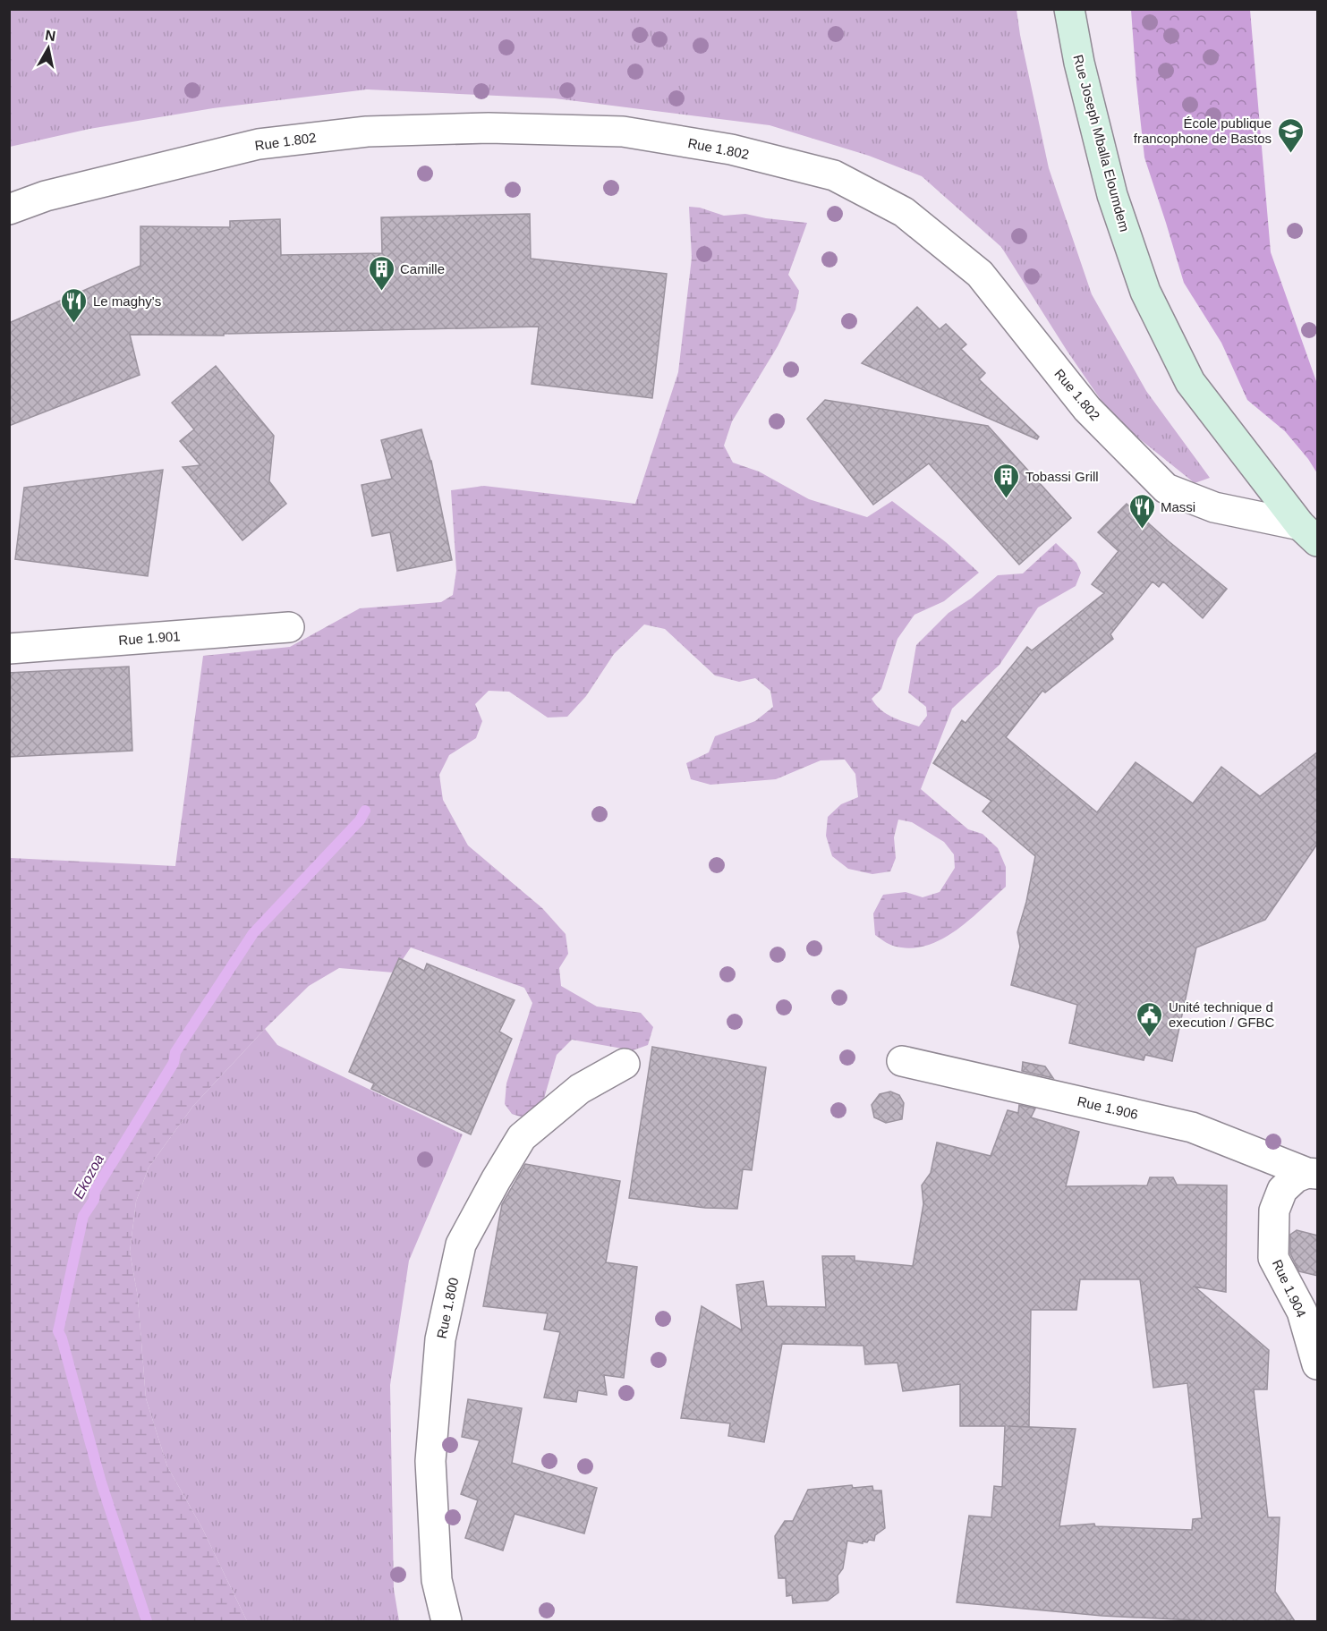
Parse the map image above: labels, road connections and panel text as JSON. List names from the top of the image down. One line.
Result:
{"streets":{"main road":["Rue Joseph Mballa Eloumdem"],"street":["Rue 1.802","Rue 1.901","Rue 1.906","Rue 1.904","Rue 1.800"]},"crossings":[["Rue 1.802","Rue Joseph Mballa Eloumdem"],["Rue 1.906","Rue 1.904"]],"water":["Ekozoa"],"places":{"school or university":["École publique francophone de Bastos"],"building":["Camille","Tobassi Grill"],"restaurant":["Le maghy's","Massi"],"public building":["Unité technique d execution / GFBC"]},"north":"top"}
